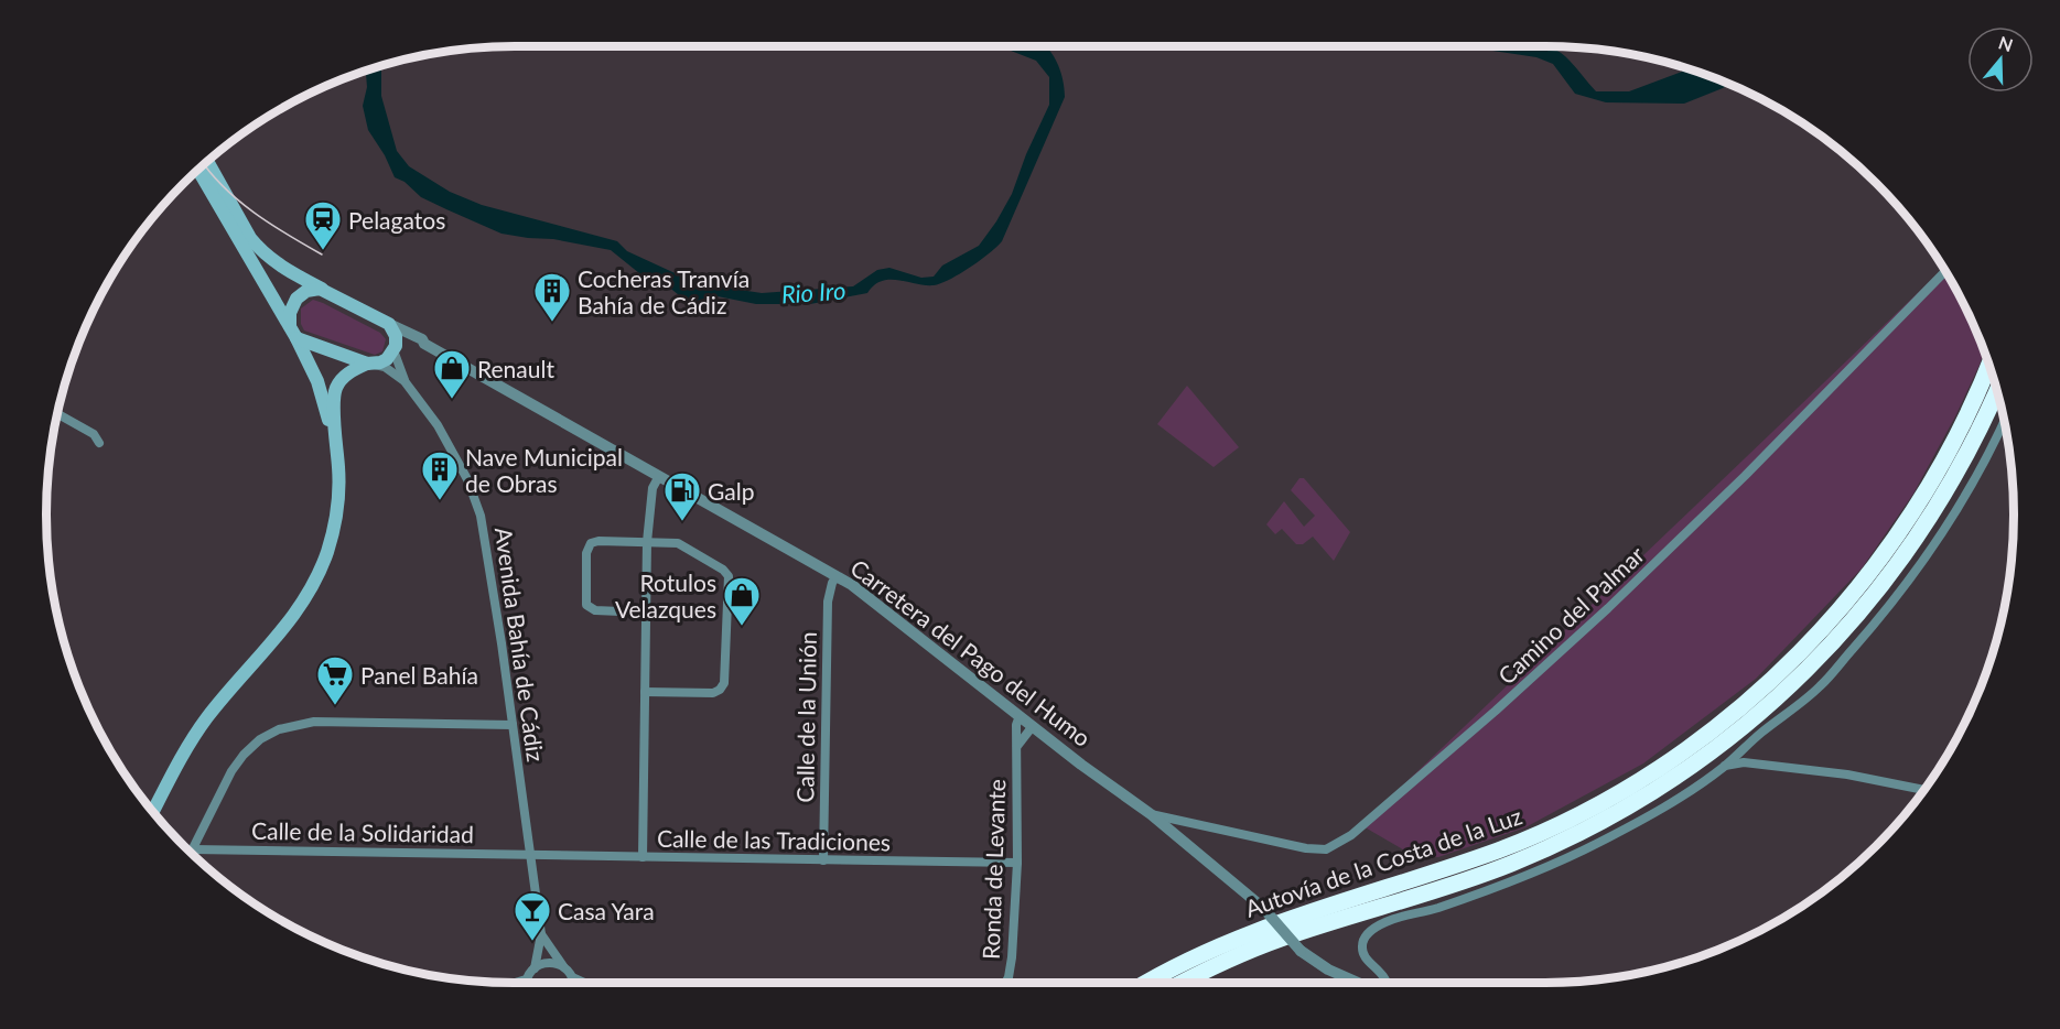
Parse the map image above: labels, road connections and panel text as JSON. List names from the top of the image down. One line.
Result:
{"streets":{"highway":["Autovía de la Costa de la Luz"],"street":["Camino del Palmar","Avenida Bahía de Cádiz","Carretera del Pago del Humo","Calle de la Unión","Calle de la Solidaridad","Calle de las Tradiciones","Ronda de Levante"]},"crossings":[["Camino del Palmar","Carretera del Pago del Humo"],["Avenida Bahía de Cádiz","Calle de la Solidaridad"],["Avenida Bahía de Cádiz","Calle de las Tradiciones"],["Carretera del Pago del Humo","Calle de la Unión"],["Carretera del Pago del Humo","Ronda de Levante"],["Calle de la Unión","Calle de las Tradiciones"],["Calle de la Solidaridad","Calle de las Tradiciones"],["Calle de las Tradiciones","Ronda de Levante"]],"water":["Rio Iro"],"places":{"station":["Pelagatos"],"building":["Cocheras Tranvía Bahía de Cádiz","Nave Municipal de Obras"],"shop":["Renault","Rotulos Velazques"],"fuel station":["Galp"],"supermarket":["Panel Bahía"],"bar":["Casa Yara"]},"north":"top"}
